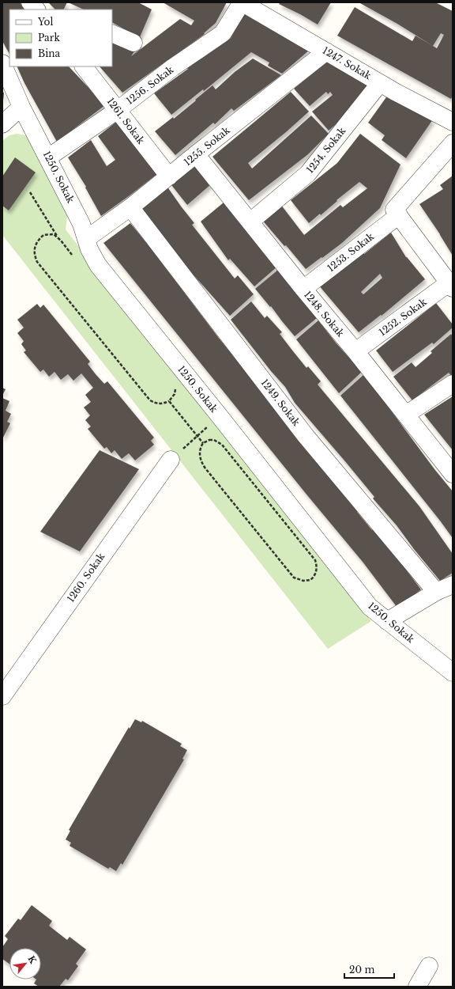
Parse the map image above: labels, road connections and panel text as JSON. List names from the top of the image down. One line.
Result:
{"streets":{"street":["1247. Sokak","1256. Sokak","1261. Sokak","1255. Sokak","1254. Sokak","1250. Sokak","1253. Sokak","1248. Sokak","1252. Sokak","1249. Sokak","1260. Sokak"]},"crossings":[["1247. Sokak","1256. Sokak"],["1247. Sokak","1255. Sokak"],["1247. Sokak","1254. Sokak"],["1256. Sokak","1261. Sokak"],["1256. Sokak","1250. Sokak"],["1261. Sokak","1255. Sokak"],["1255. Sokak","1250. Sokak"],["1255. Sokak","1248. Sokak"],["1255. Sokak","1249. Sokak"],["1254. Sokak","1248. Sokak"],["1253. Sokak","1248. Sokak"],["1248. Sokak","1252. Sokak"]],"legend":["Yol","Park","Bina"],"scale_bar":"20 m","north":"top right"}
